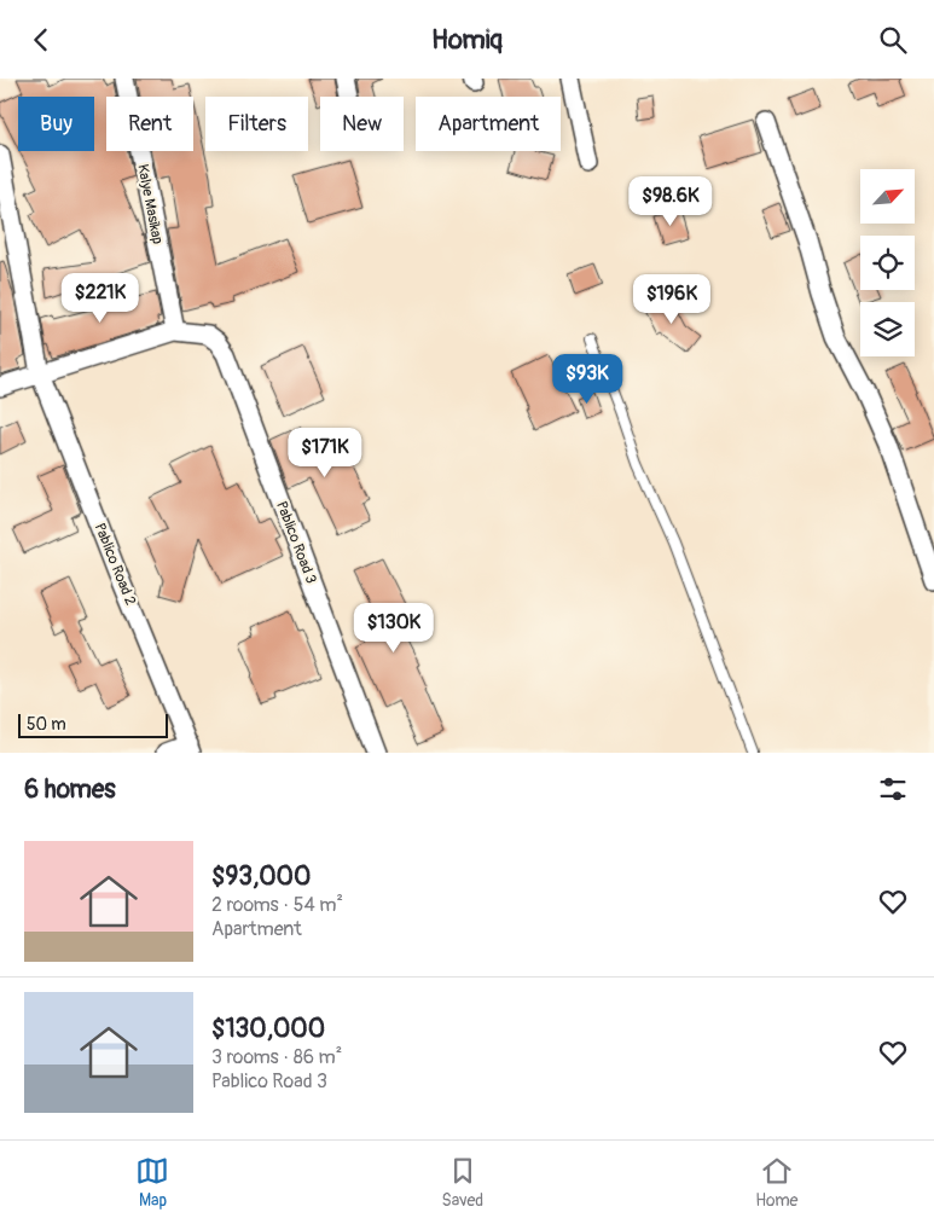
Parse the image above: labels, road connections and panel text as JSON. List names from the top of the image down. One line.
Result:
{"streets":{"street":["Kalye Masikap","Pablico Road 3","Pablico Road 2"]},"crossings":[["Kalye Masikap","Pablico Road 3"]],"scale_bar":"50 m","north":"top right","page":{"header":"Homiq","chip":["Buy","Rent","Filters","New","Apartment"],"price":["$98.6K","$221K","$196K","$93K","$171K","$130K"],"scale":"50 m","heading":"6 homes","list":[{"name":"$93,000","note":"2 rooms · 54 m² · Apartment"},{"name":"$130,000","note":"3 rooms · 86 m² · Pablico Road 3"}],"tabs":["Map","Saved","Home"]}}
